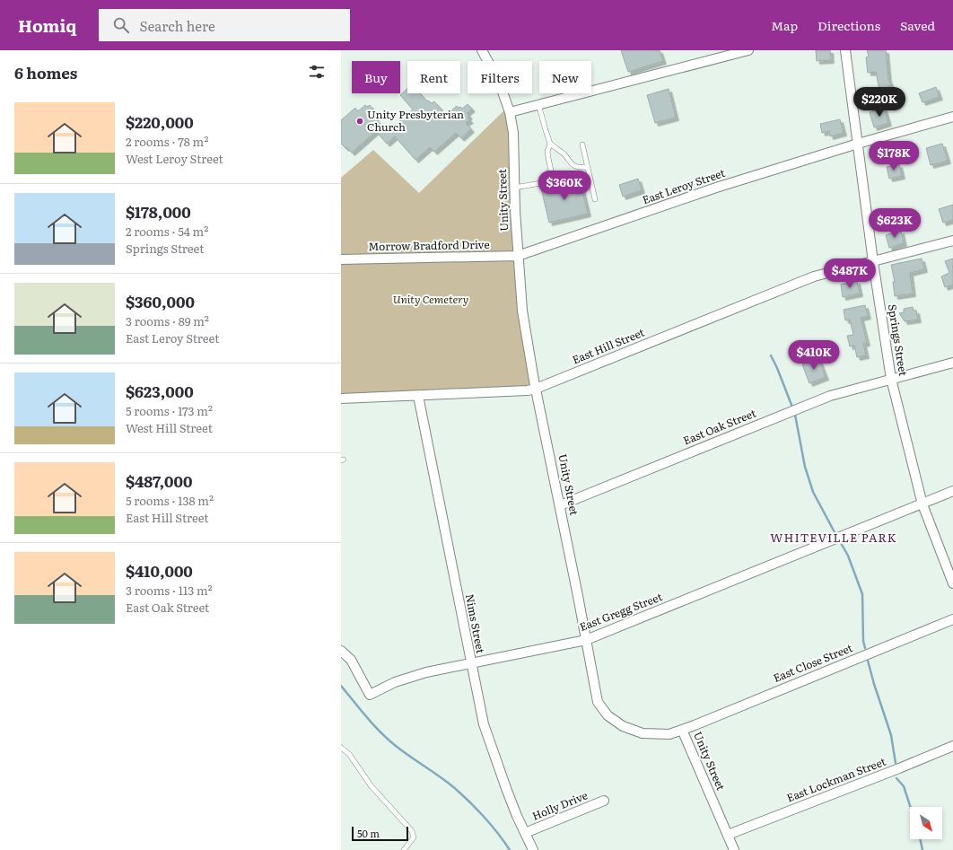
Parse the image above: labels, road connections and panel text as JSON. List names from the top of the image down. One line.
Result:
{"streets":{"street":["East Leroy Street","Unity Street","Morrow Bradford Drive","Springs Street","East Hill Street","East Oak Street","East Gregg Street","Nims Street","East Close Street","East Lockman Street","Holly Drive"]},"crossings":[["East Leroy Street","Unity Street"],["East Leroy Street","Morrow Bradford Drive"],["East Leroy Street","Springs Street"],["Unity Street","Morrow Bradford Drive"],["Unity Street","East Hill Street"],["Unity Street","East Oak Street"],["Unity Street","East Gregg Street"],["Unity Street","East Close Street"],["Unity Street","East Lockman Street"],["Springs Street","East Hill Street"],["Springs Street","East Oak Street"],["Springs Street","East Gregg Street"],["East Hill Street","Nims Street"],["East Gregg Street","Nims Street"],["Nims Street","Holly Drive"]],"districts":["WHITEVILLE PARK"],"parks":["Unity Cemetery"],"places":["Unity Presbyterian Church"],"scale_bar":"50 m","north":"bottom right","page":{"header":"Homiq","search":"Search here","nav":["Map","Directions","Saved"],"heading":"6 homes","chip":["Buy","Rent","Filters","New"],"price":["$220K","$178K","$360K","$623K","$487K","$410K"],"list":[{"name":"$220,000","note":"2 rooms · 78 m² · West Leroy Street"},{"name":"$178,000","note":"2 rooms · 54 m² · Springs Street"},{"name":"$360,000","note":"3 rooms · 89 m² · East Leroy Street"},{"name":"$623,000","note":"5 rooms · 173 m² · West Hill Street"},{"name":"$487,000","note":"5 rooms · 138 m² · East Hill Street"},{"name":"$410,000","note":"3 rooms · 113 m² · East Oak Street"}],"scale":"50 m"}}
